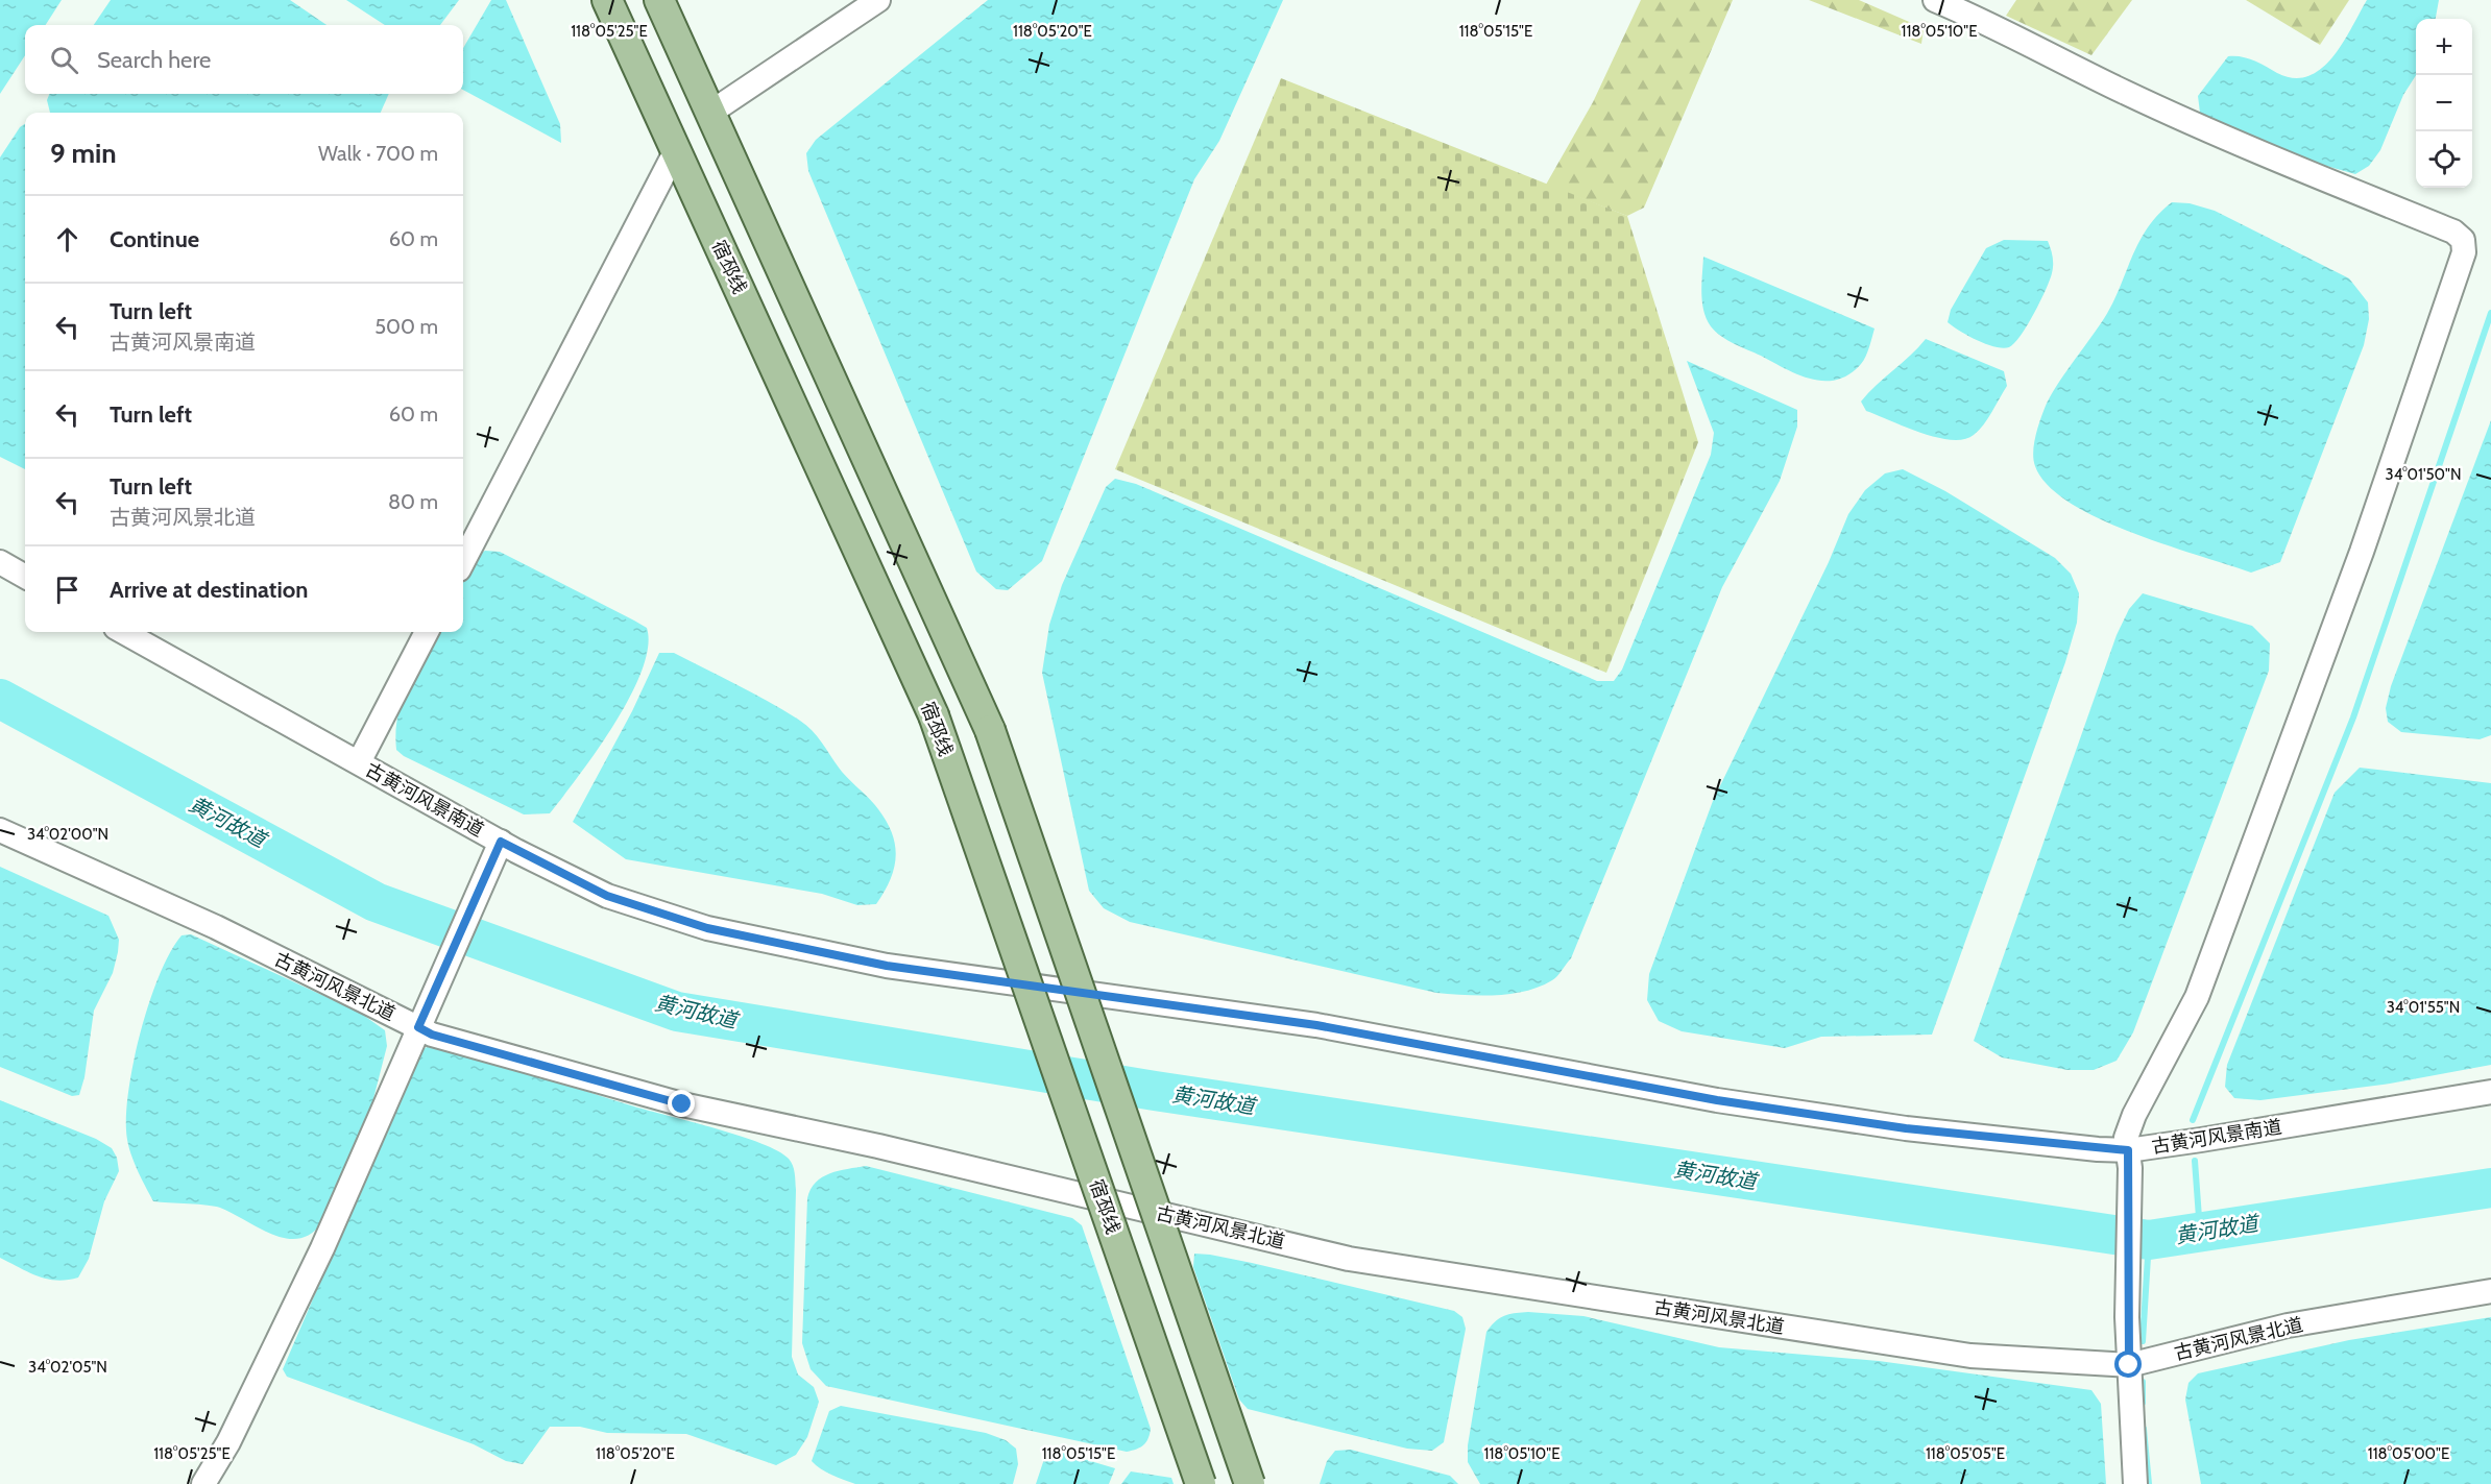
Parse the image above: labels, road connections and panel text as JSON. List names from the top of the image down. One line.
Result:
{"streets":{"main road":["宿邳线"],"street":["古黄河风景南道","古黄河风景北道"]},"water":["黄河故道"],"page":{"map_buttons":["+","−"],"search":"Search here","heading":["9 min","Walk · 700 m"],"list":[["Continue","60 m"],["Turn left","古黄河风景南道","500 m"],["Turn left","60 m"],["Turn left","古黄河风景北道","80 m"],"Arrive at destination"]},"coordinates":["118°05'25\"E","118°05'20\"E","118°05'15\"E","118°05'10\"E","34°01'50\"N","34°02'00\"N","34°01'55\"N","34°02'05\"N","118°05'05\"E","118°05'00\"E"]}
